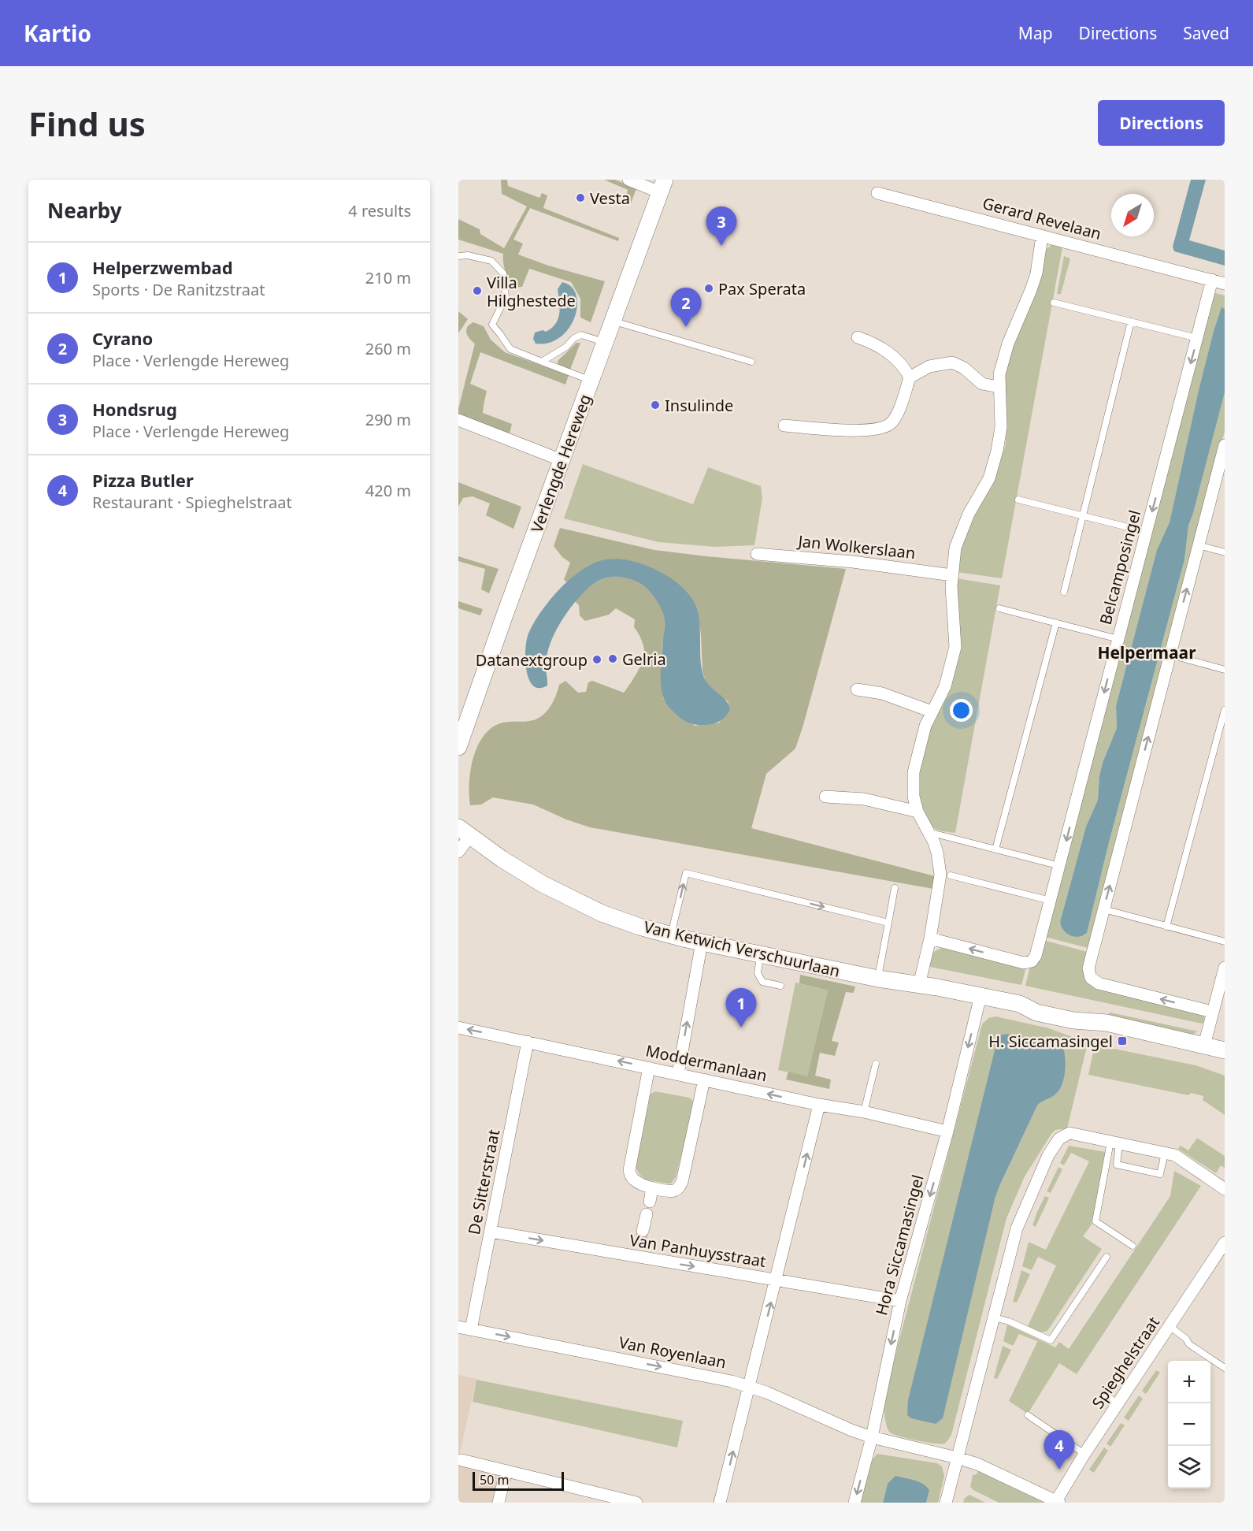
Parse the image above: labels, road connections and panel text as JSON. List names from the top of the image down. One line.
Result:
{"streets":{"main road":["Verlengde Hereweg","Van Ketwich Verschuurlaan"],"street":["Gerard Revelaan","Jan Wolkerslaan","Belcamposingel","Moddermanlaan","De Sitterstraat","Hora Siccamasingel","Van Panhuysstraat","Van Royenlaan","Spieghelstraat"]},"crossings":[["Gerard Revelaan","Belcamposingel"],["Van Ketwich Verschuurlaan","Hora Siccamasingel"],["Moddermanlaan","De Sitterstraat"],["Moddermanlaan","Hora Siccamasingel"],["De Sitterstraat","Van Panhuysstraat"],["De Sitterstraat","Van Royenlaan"],["Hora Siccamasingel","Van Panhuysstraat"],["Hora Siccamasingel","Van Royenlaan"],["Van Royenlaan","Spieghelstraat"]],"one_way":["Moddermanlaan","Van Panhuysstraat","Van Royenlaan"],"districts":["Helpermaar"],"places":{"other":["Vesta","Pax Sperata","Villa Hilghestede","Insulinde","Gelria","Datanextgroup"],"transit":["H. Siccamasingel"]},"scale_bar":"50 m","north":"bottom left","page":{"header":"Kartio","nav":["Map","Directions","Saved"],"buttons":"Directions","title":"Find us","heading":["Nearby","4 results"],"pins":["3","2","1","4"],"list":[{"mark":"1","name":"Helperzwembad","note":"Sports · De Ranitzstraat","value":"210 m"},{"mark":"2","name":"Cyrano","note":"Place · Verlengde Hereweg","value":"260 m"},{"mark":"3","name":"Hondsrug","note":"Place · Verlengde Hereweg","value":"290 m"},{"mark":"4","name":"Pizza Butler","note":"Restaurant · Spieghelstraat","value":"420 m"}],"map_buttons":["+","−"],"scale":"50 m"}}
